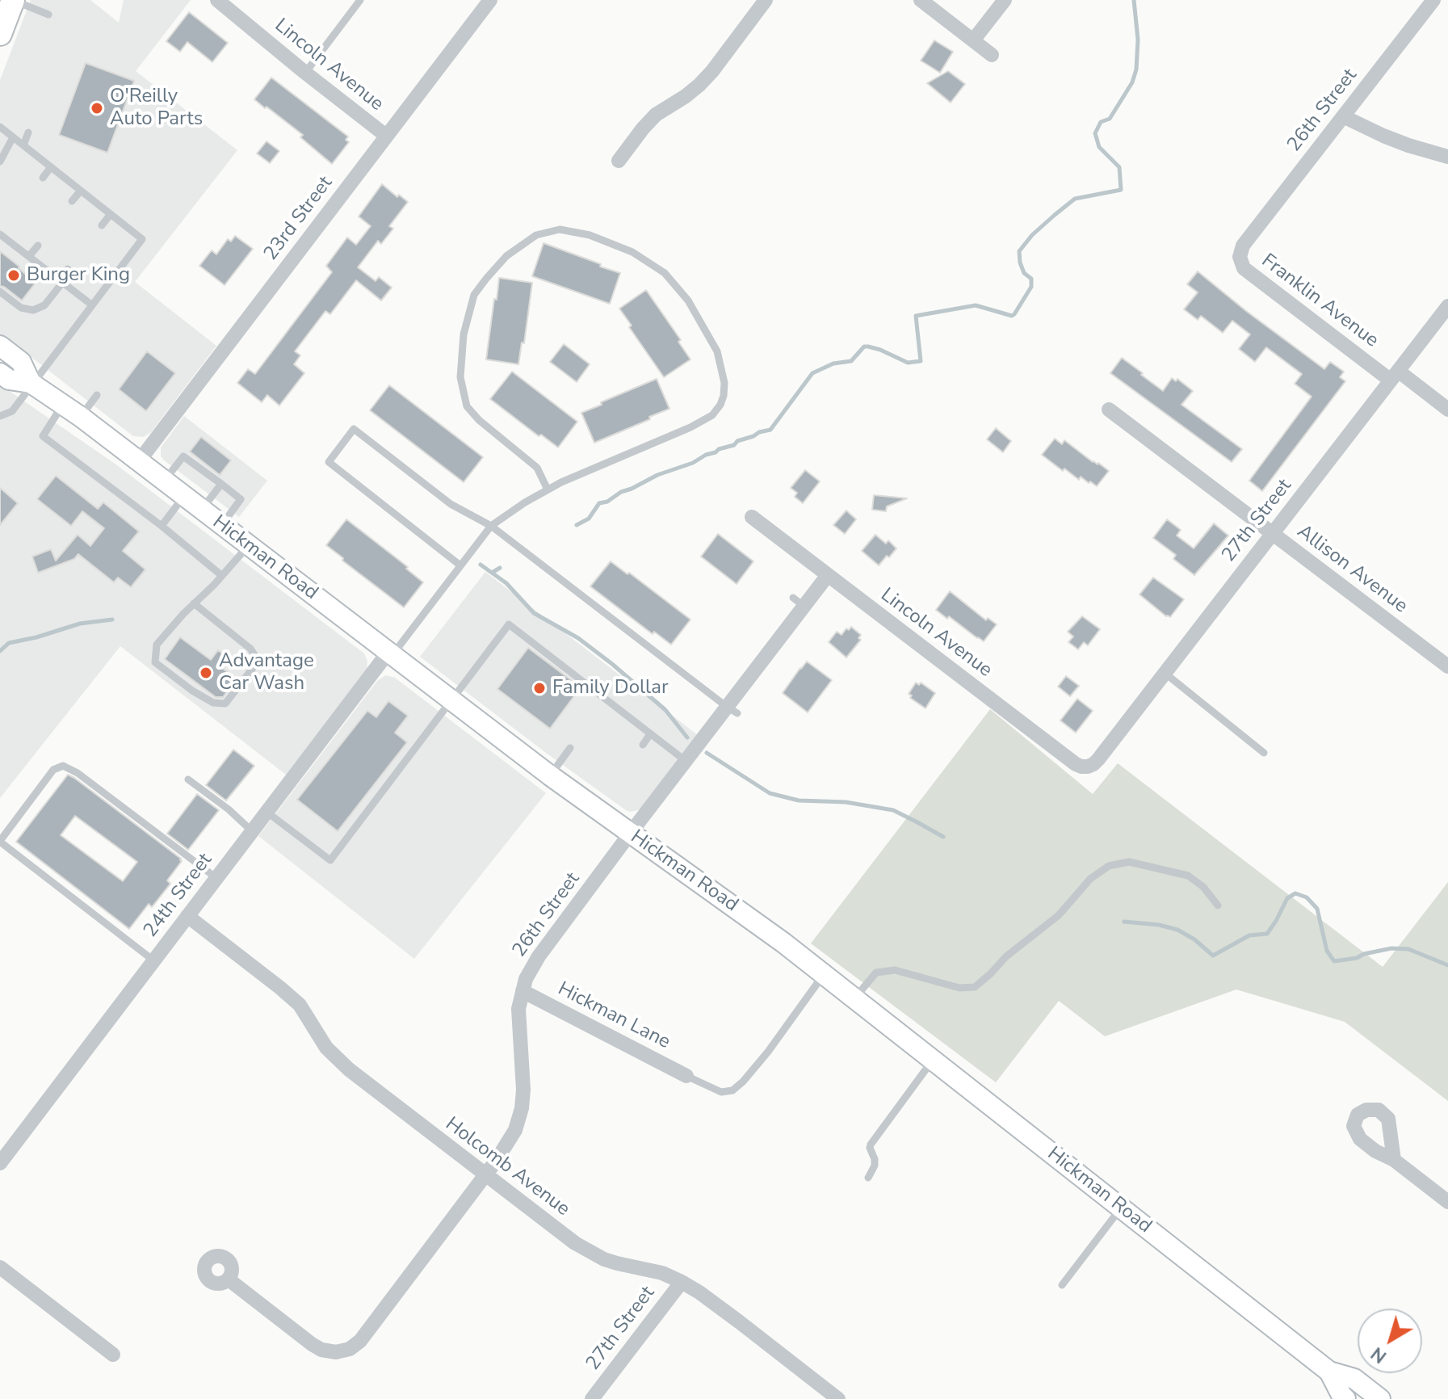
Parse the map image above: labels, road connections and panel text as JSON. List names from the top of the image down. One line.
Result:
{"streets":{"main road":["Hickman Road"],"street":["Lincoln Avenue","26th Street","23rd Street","Franklin Avenue","27th Street","Allison Avenue","24th Street","Hickman Lane","Holcomb Avenue"]},"crossings":[["Lincoln Avenue","26th Street"],["Lincoln Avenue","23rd Street"],["Lincoln Avenue","27th Street"],["26th Street","Franklin Avenue"],["26th Street","Hickman Road"],["26th Street","Hickman Lane"],["26th Street","Holcomb Avenue"],["23rd Street","Hickman Road"],["Franklin Avenue","27th Street"],["27th Street","Allison Avenue"],["27th Street","Holcomb Avenue"],["Hickman Road","24th Street"],["24th Street","Holcomb Avenue"]],"places":["O'Reilly Auto Parts","Burger King","Advantage Car Wash","Family Dollar"],"north":"bottom left"}
